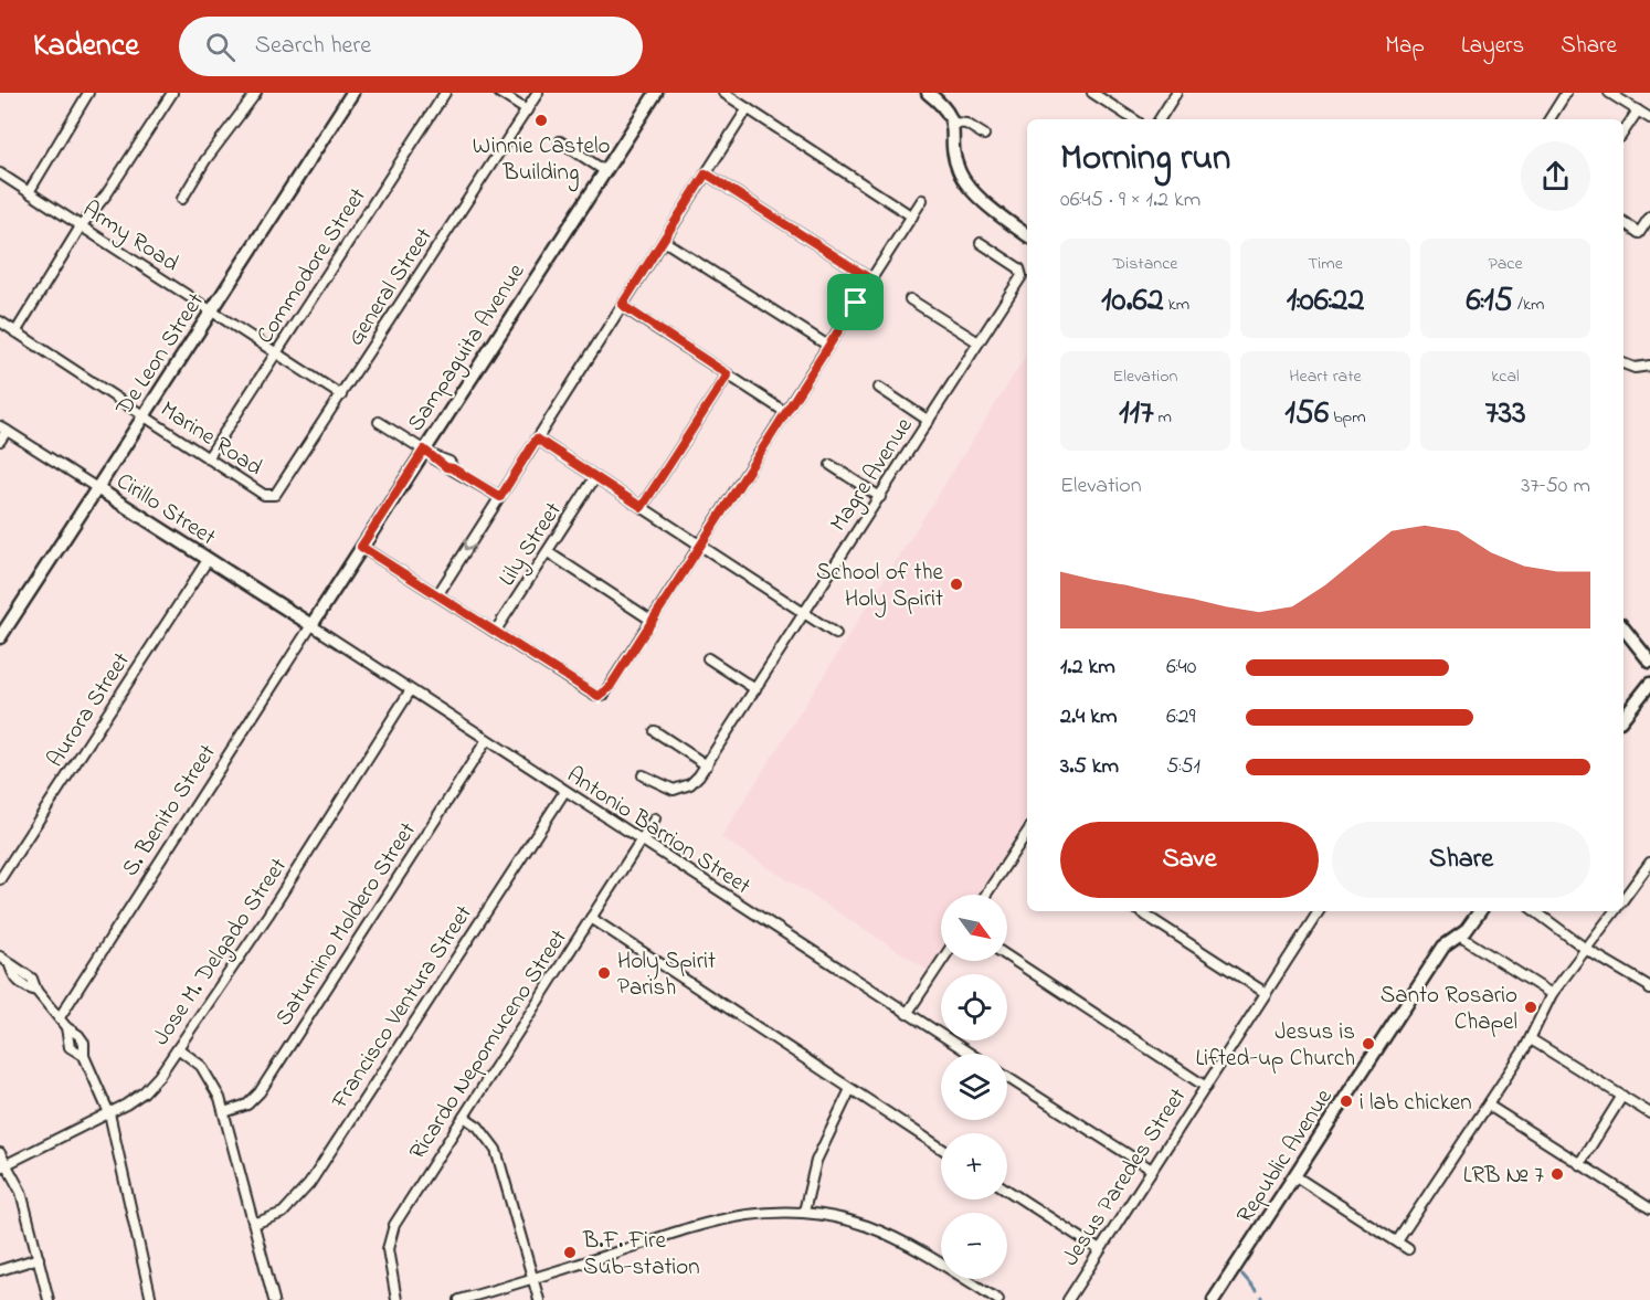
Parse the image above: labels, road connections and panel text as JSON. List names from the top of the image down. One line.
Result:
{"streets":{"main road":["Sampaguita Avenue","De Leon Street","Cirillo Street","Republic Avenue"],"street":["Army Road","Commodore Street","General Street","Marine Road","Magre Avenue","Lily Street","Aurora Street","S. Benito Street","Antonio Barrion Street","Saturnino Moldero Street","Jose M. Delgado Street","Francisco Ventura Street","Ricardo Nepomuceno Street","Jesus Paredes Street"]},"crossings":[["Army Road","Commodore Street"],["Army Road","General Street"],["Army Road","De Leon Street"],["Commodore Street","Marine Road"],["General Street","Marine Road"],["Sampaguita Avenue","Cirillo Street"],["Sampaguita Avenue","S. Benito Street"],["Sampaguita Avenue","Antonio Barrion Street"],["De Leon Street","Marine Road"],["De Leon Street","Cirillo Street"],["Cirillo Street","Aurora Street"],["Cirillo Street","S. Benito Street"],["Cirillo Street","Antonio Barrion Street"],["S. Benito Street","Antonio Barrion Street"],["Antonio Barrion Street","Saturnino Moldero Street"],["Antonio Barrion Street","Jose M. Delgado Street"],["Antonio Barrion Street","Francisco Ventura Street"],["Antonio Barrion Street","Ricardo Nepomuceno Street"]],"places":["Winnie Castelo Building","School of the Holy Spirit","Holy Spirit Parish","Santo Rosario Chapel","Jesus is Lifted-up Church","i lab chicken","LRB № 7","B.F. Fire Sub-station"],"north":"bottom right","page":{"header":"Kadence","search":"Search here","nav":["Map","Layers","Share"],"heading":["Morning run","06:45 · 9 × 1.2 km"],"stats":[["Distance","10.62 km"],["Time","1:06:22"],["Pace","6:15 /km"],["Elevation","117 m"],["Heart rate","156 bpm"],["kcal","733"]],"chart":["Elevation","37–50 m"],"list":[{"name":"1.2 km","note":"6:40"},{"name":"2.4 km","note":"6:29"},{"name":"3.5 km","note":"5:51"}],"buttons":["Save","Share"],"map_buttons":["+","−"]}}
